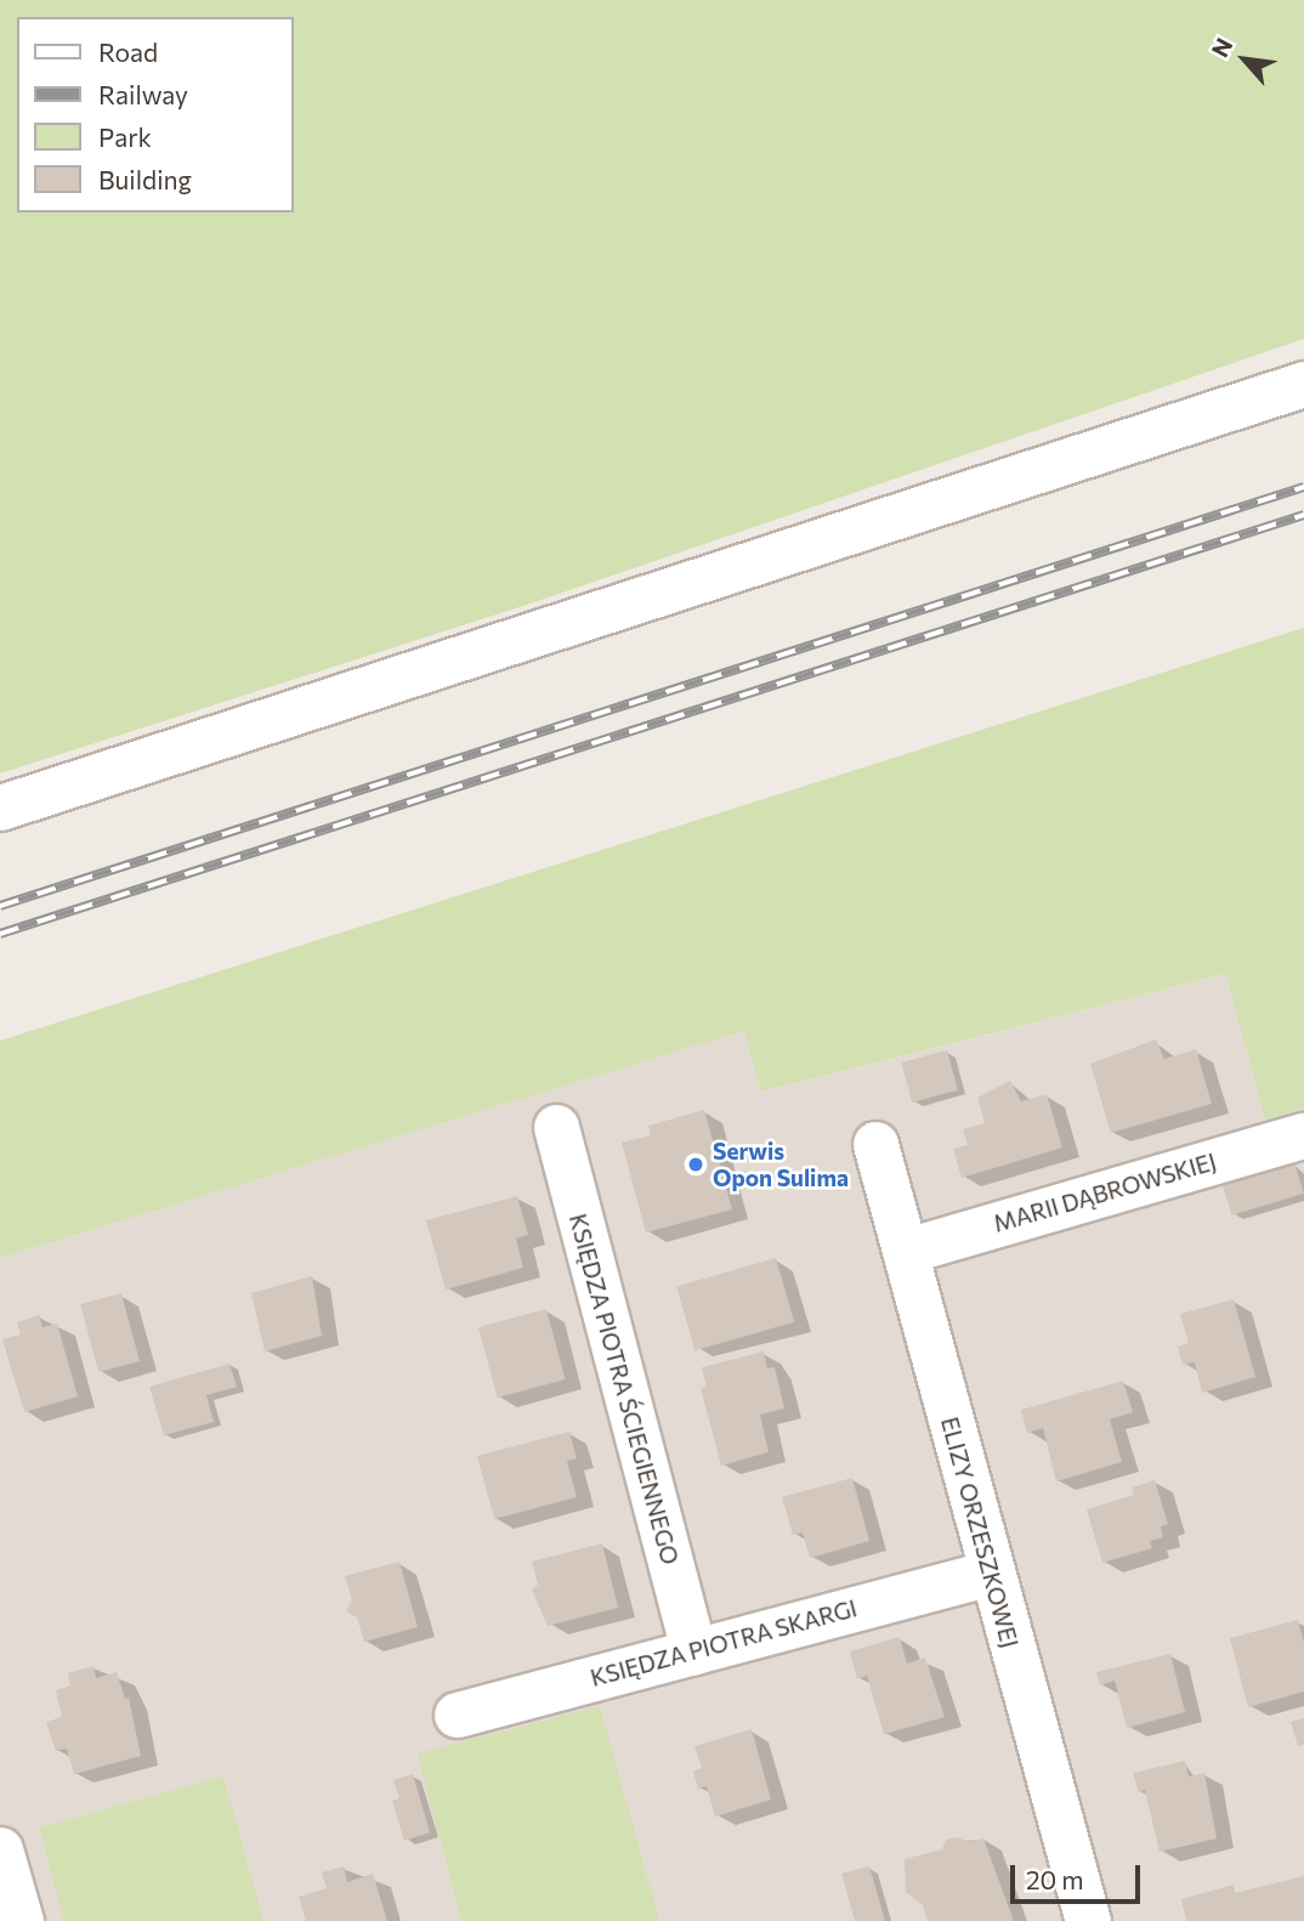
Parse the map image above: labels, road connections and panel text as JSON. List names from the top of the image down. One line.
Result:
{"streets":{"street":["MARII DĄBROWSKIEJ","KSIĘDZA PIOTRA ŚCIEGIENNEGO","ELIZY ORZESZKOWEJ","KSIĘDZA PIOTRA SKARGI"]},"crossings":[["MARII DĄBROWSKIEJ","ELIZY ORZESZKOWEJ"],["KSIĘDZA PIOTRA ŚCIEGIENNEGO","KSIĘDZA PIOTRA SKARGI"],["ELIZY ORZESZKOWEJ","KSIĘDZA PIOTRA SKARGI"]],"places":["Serwis Opon Sulima"],"legend":["Road","Railway","Park","Building"],"scale_bar":"20 m","north":"top left"}
